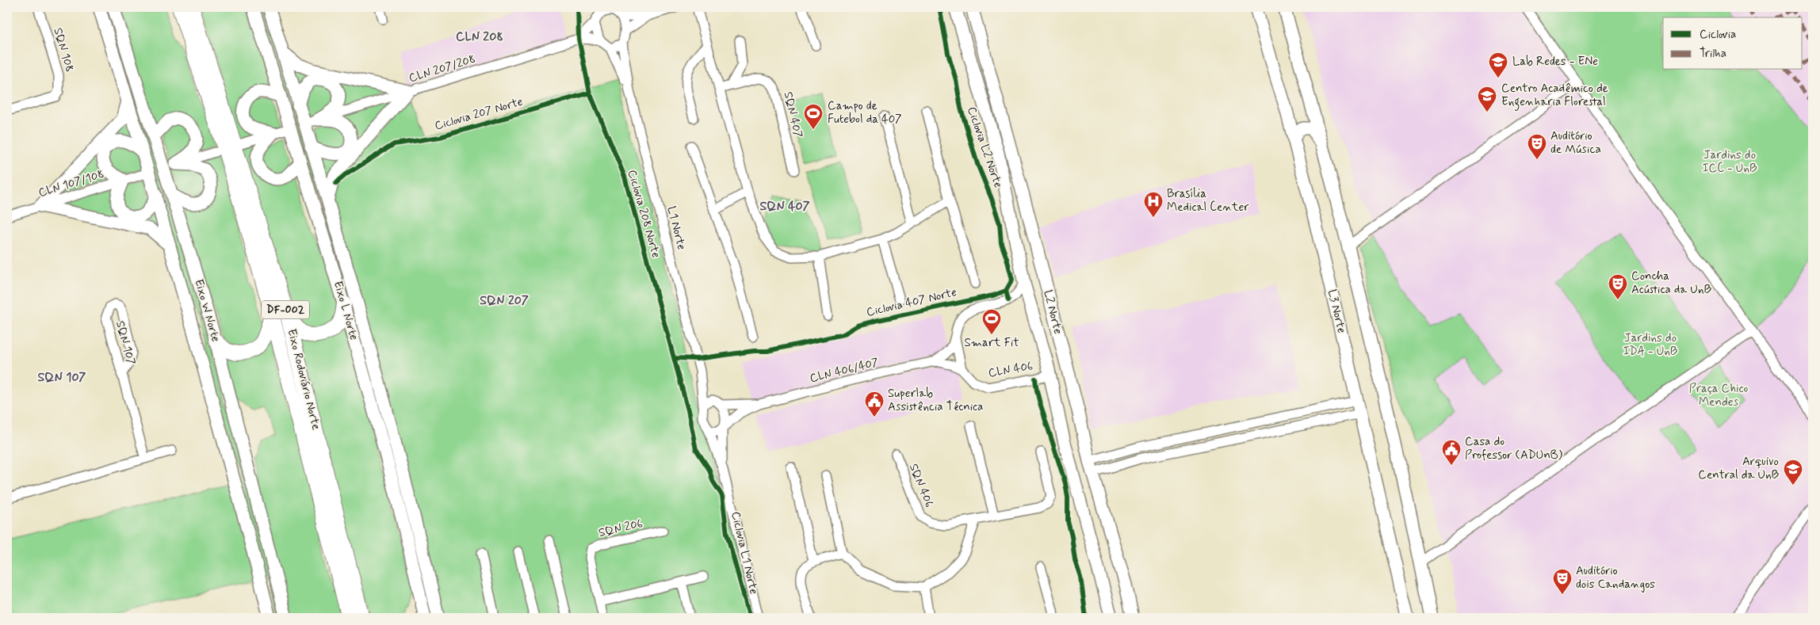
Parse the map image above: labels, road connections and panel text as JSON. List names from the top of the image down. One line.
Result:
{"streets":{"highway":["DF-002","Eixo Rodoviário Norte"],"main road":["Eixo W Norte","Eixo L Norte","L3 Norte","L2 Norte"],"street":["SQN 108","CLN 207/208","SQN 407","CLN 107/108","L1 Norte","SQN 107","CLN 406","CLN 406/407","SQN 406","SQN 206"],"cycle path":["Ciclovia 207 Norte","Ciclovia L2 Norte","Ciclovia 208 Norte","Ciclovia 407 Norte"]},"crossings":[["CLN 207/208","L1 Norte"],["L1 Norte","CLN 406/407"],["L2 Norte","CLN 406"],["CLN 406","CLN 406/407"]],"districts":["CLN 208","SQN 407","SQN 207","SQN 107"],"parks":["Jardins do ICC - UnB","Jardins do IDA - UnB","Praça Chico Mendes"],"places":{"school or university":["Lab Redes - ENe","Centro Acadêmico de Engenharia Florestal","Arquivo Central da UnB"],"sports":["Campo de Futebol da 407","Smart Fit"],"theatre":["Auditório de Música","Concha Acústica da UnB","Auditório dois Candangos"],"hospital":["Brasília Medical Center"],"public building":["Superlab Assistência Técnica","Casa do Professor (ADUnB)"]},"legend":["Ciclovia","Trilha"]}
